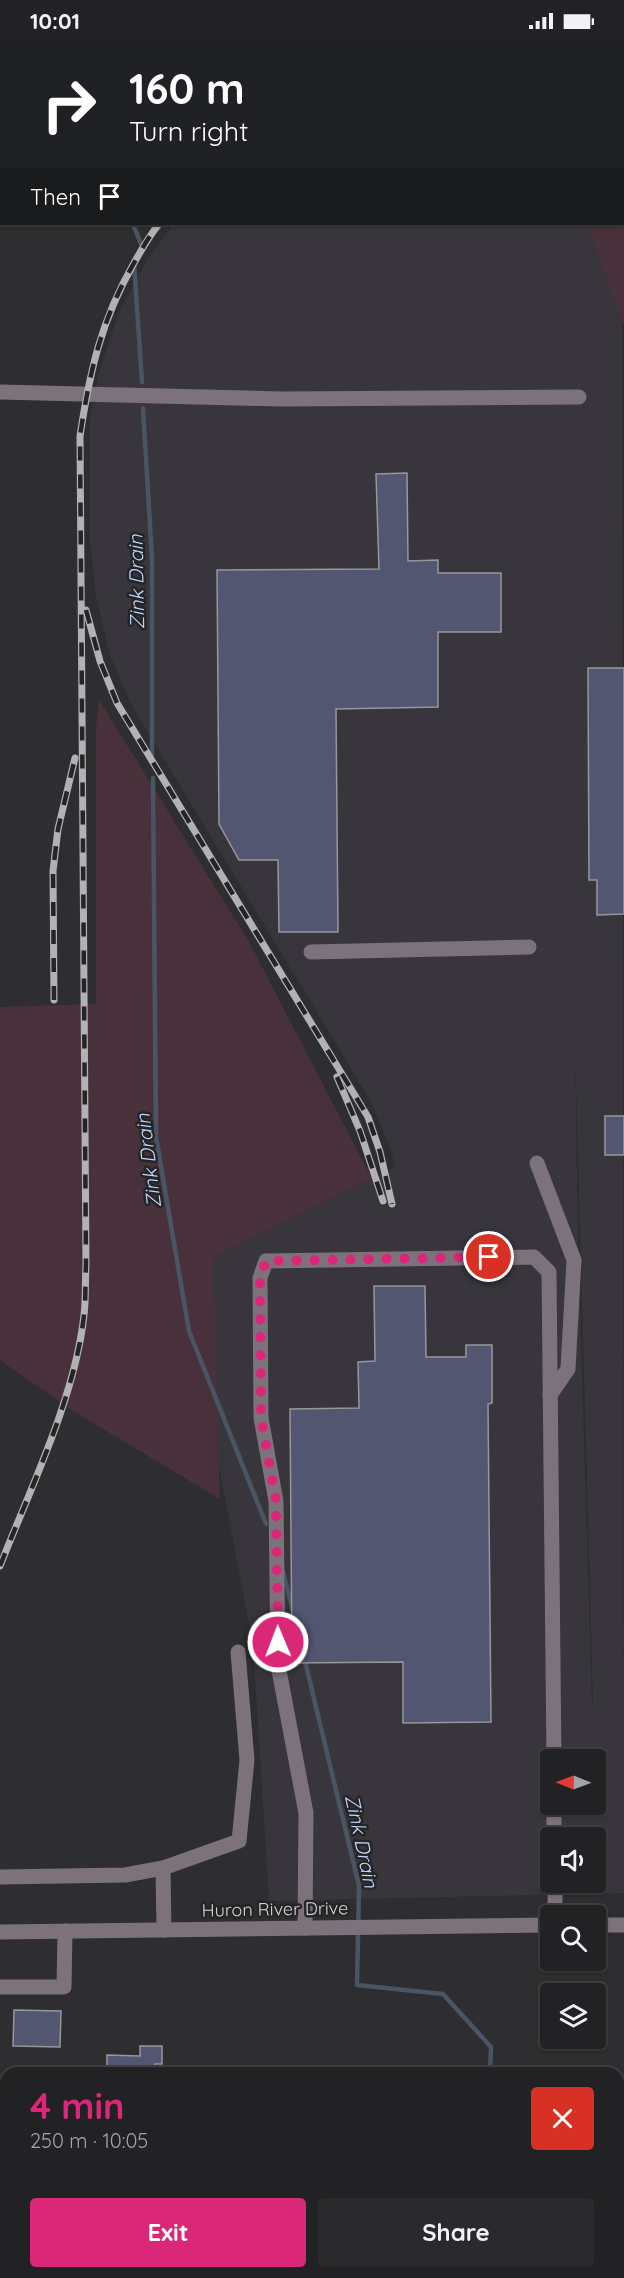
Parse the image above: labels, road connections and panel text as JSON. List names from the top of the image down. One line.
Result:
{"streets":{"street":["Huron River Drive"]},"water":["Zink Drain"],"north":"left","page":{"status":"10:01","turn":["160 m","Turn right"],"then":"Then","heading":["4 min","250 m · 10:05"],"buttons":["Exit","Share"]}}
